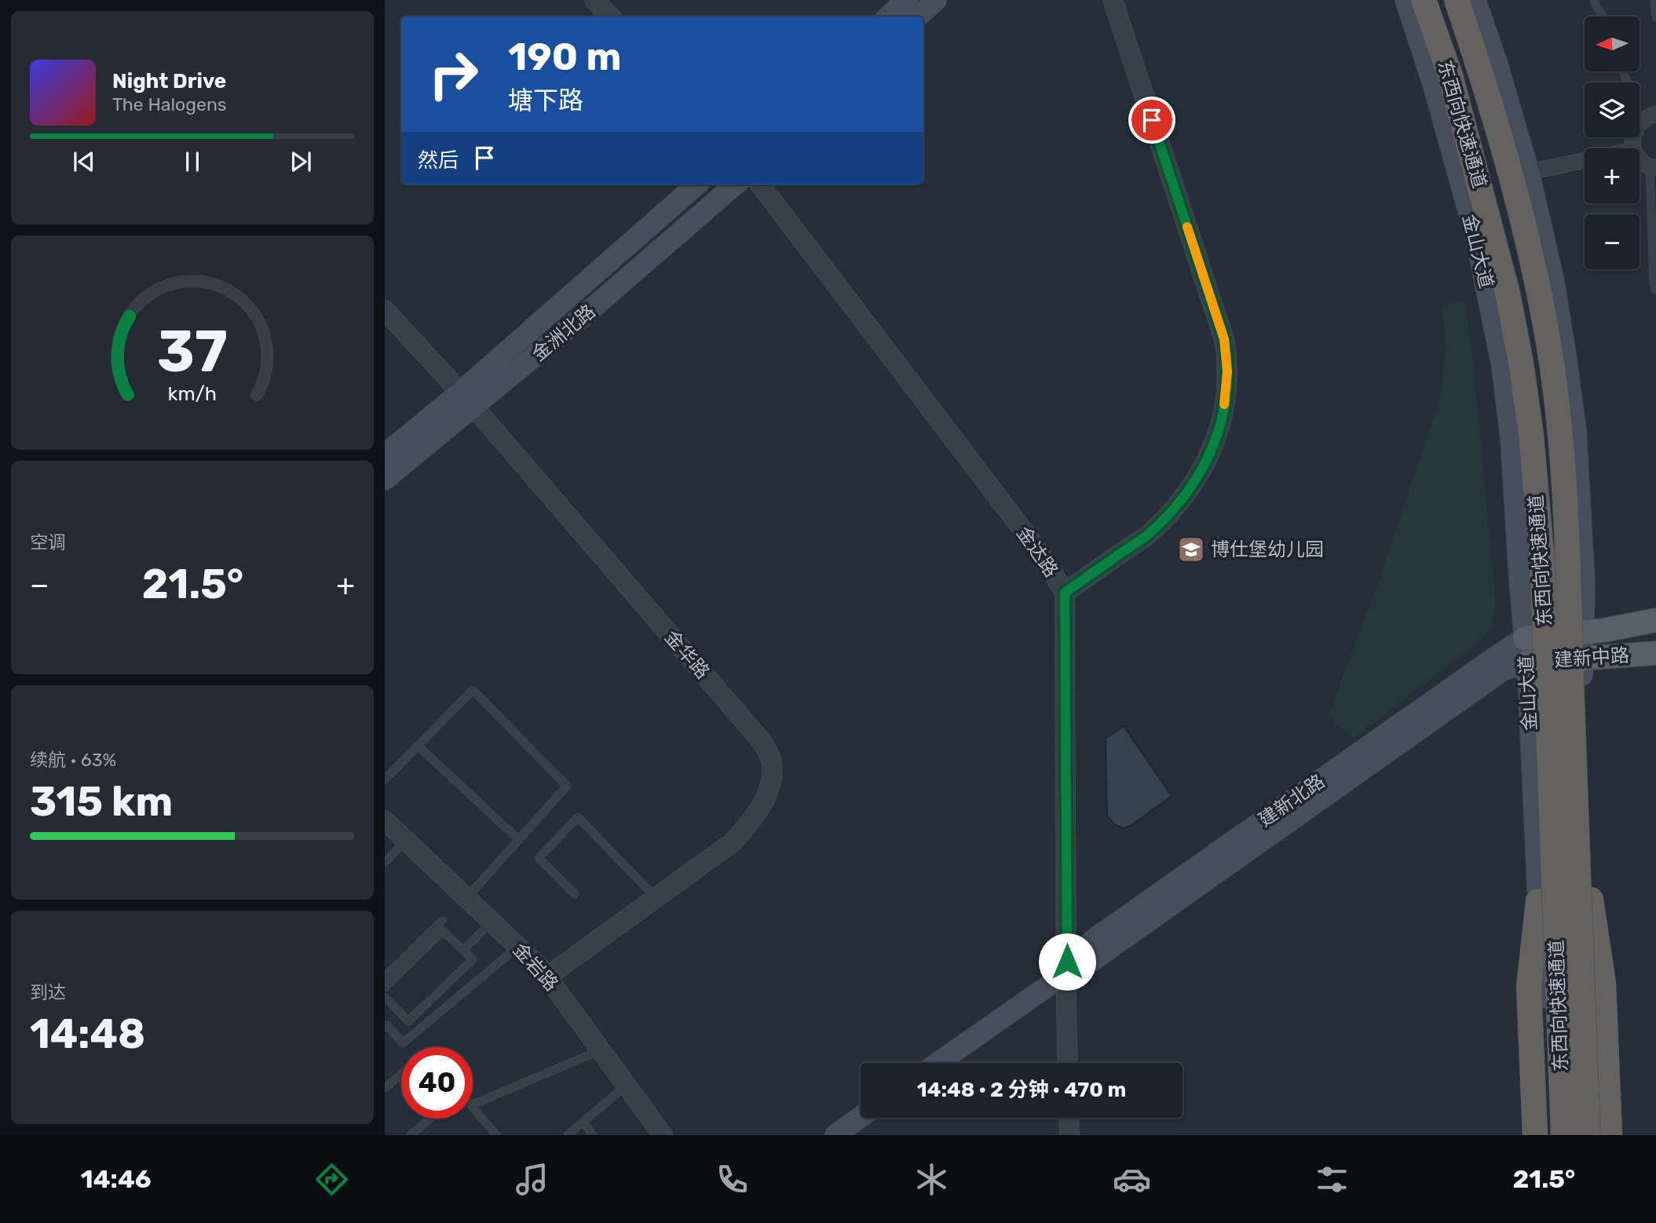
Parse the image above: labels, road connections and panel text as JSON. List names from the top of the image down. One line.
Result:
{"streets":{"highway":["东西向快速通道"],"main road":["金山大道","金洲北路","建新中路","建新北路"],"street":["金达路","金华路","金岩路"]},"crossings":[["金山大道","建新中路"],["金山大道","建新北路"],["金洲北路","金华路"],["金达路","建新北路"],["金华路","金岩路"],["建新中路","建新北路"]],"places":{"school or university":["博仕堡幼儿园"]},"north":"left","page":{"map_buttons":["+","−"],"turn":["190 m","塘下路"],"song":["Night Drive","The Halogens"],"then":"然后","tile":["空调",["续航 · 63%","315 km"],["到达","14:48"]],"heat":["−","21.5°","+"],"limit":"40","trip":"14:48 · 2 分钟 · 470 m","tabs":["14:46","21.5°"],"gauge":["37","km/h"]}}
